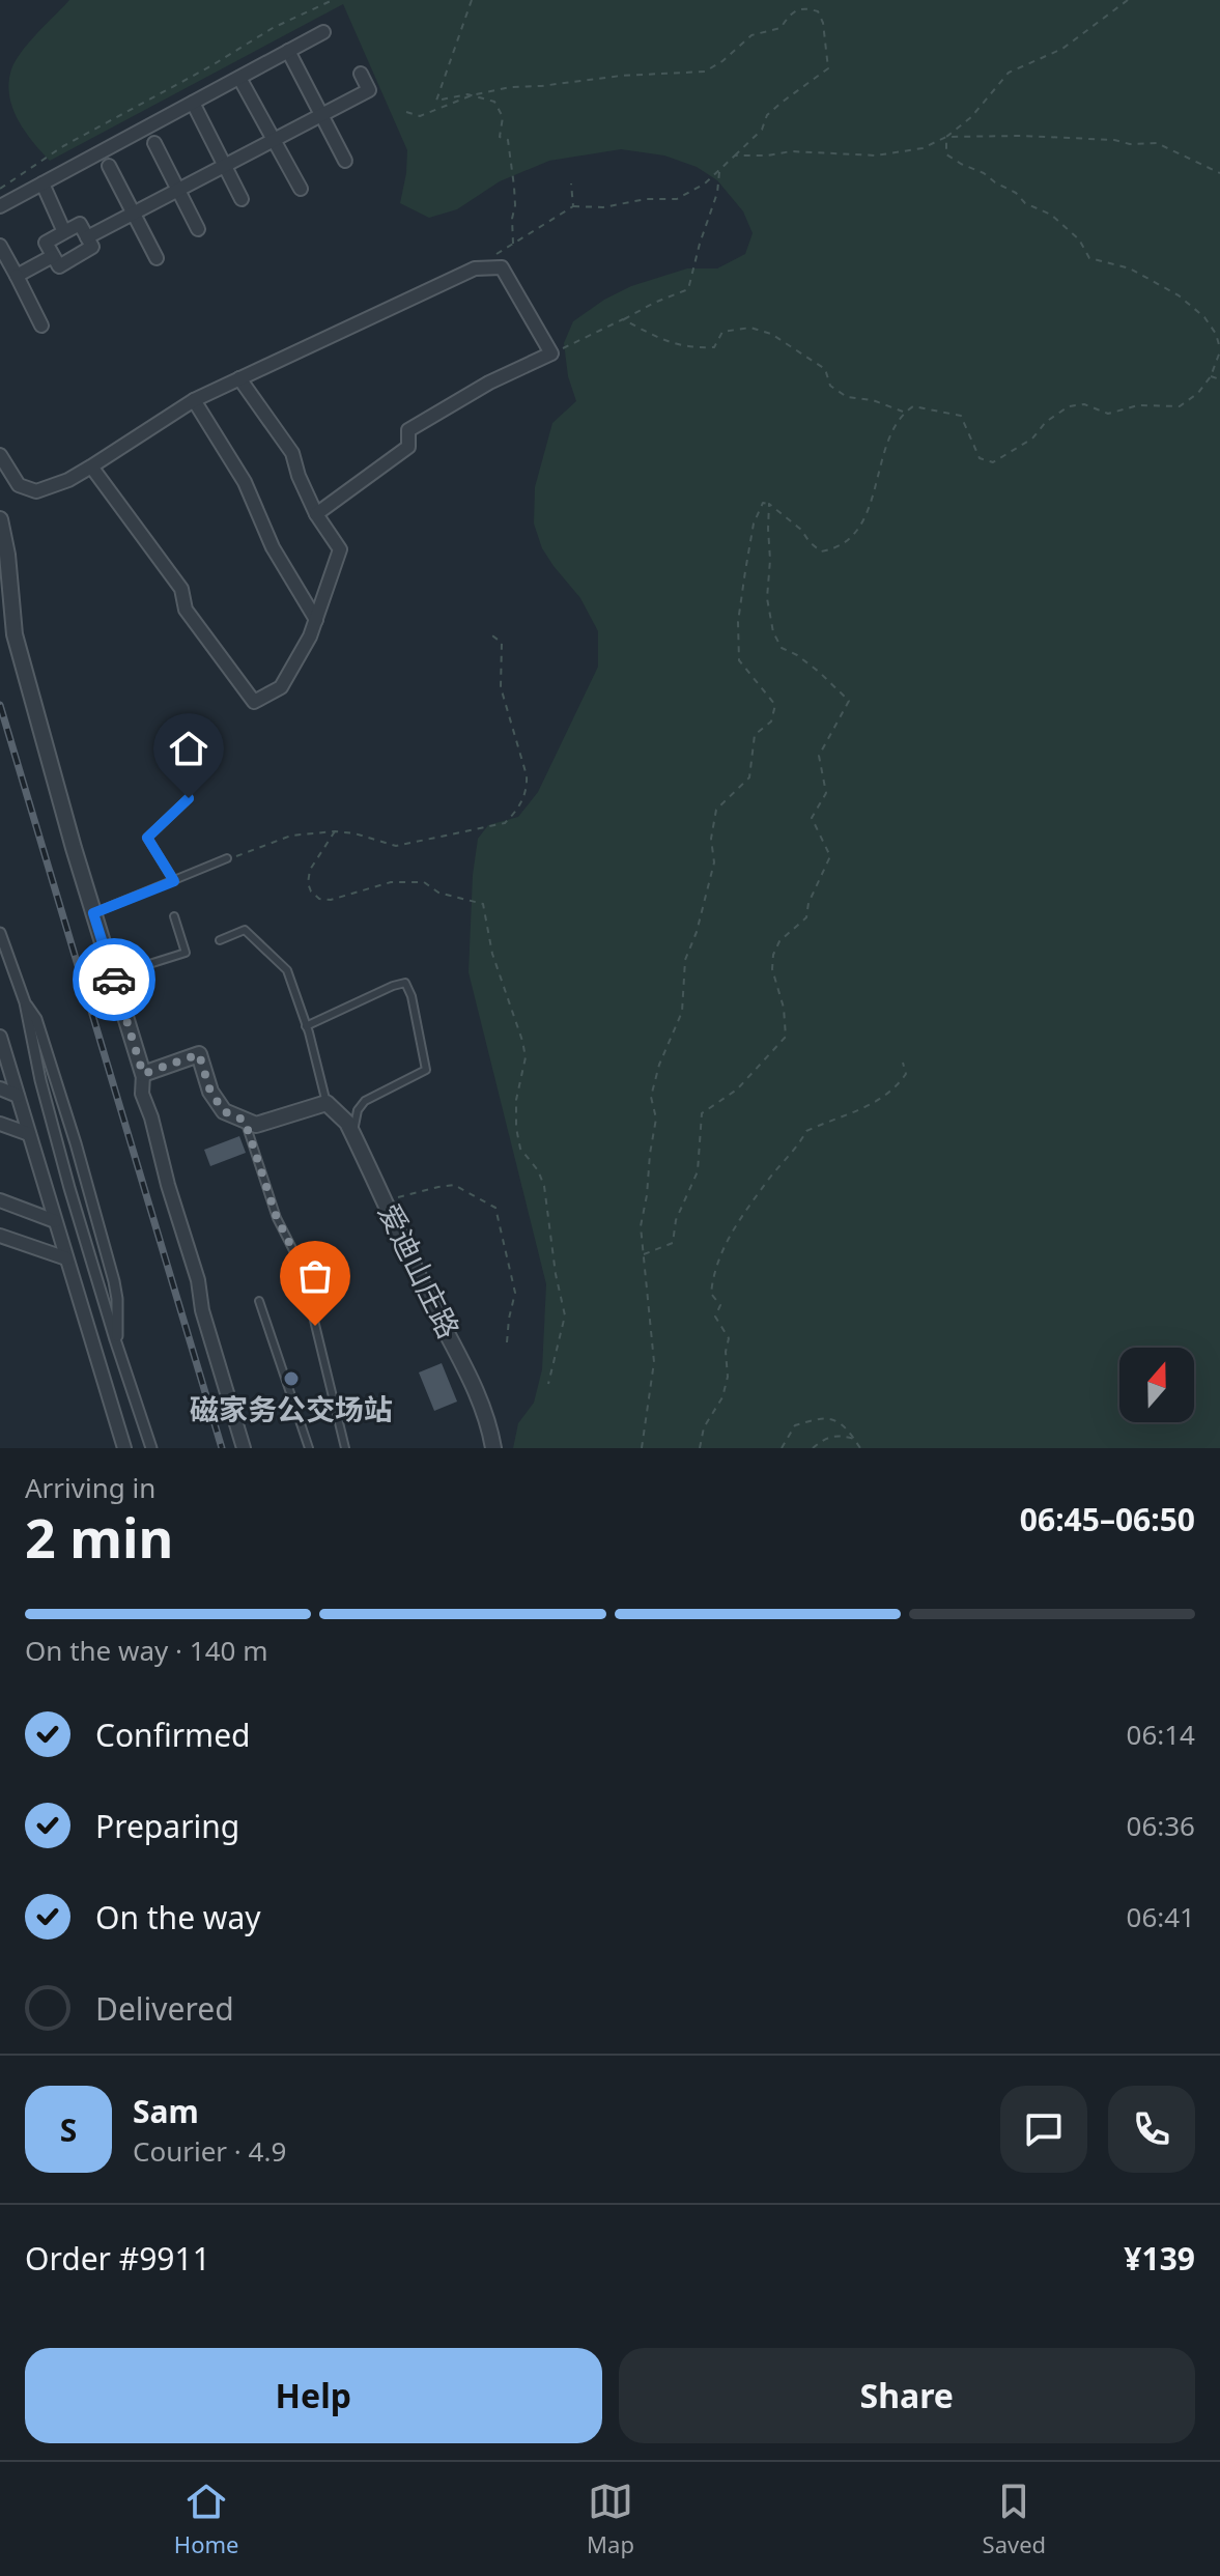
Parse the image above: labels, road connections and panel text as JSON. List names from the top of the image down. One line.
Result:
{"streets":{"street":["爱迪山庄路"]},"places":["磁家务公交场站"],"north":"top","page":{"heading":["2 min","Arriving in","06:45–06:50"],"panel":["Sam","Courier · 4.9","Order #9911","¥139"],"bar":"On the way · 140 m","list":[["Confirmed","06:14"],["Preparing","06:36"],["On the way","06:41"],"Delivered"],"round":"S","buttons":["Help","Share"],"tabs":["Home","Map","Saved"]}}
